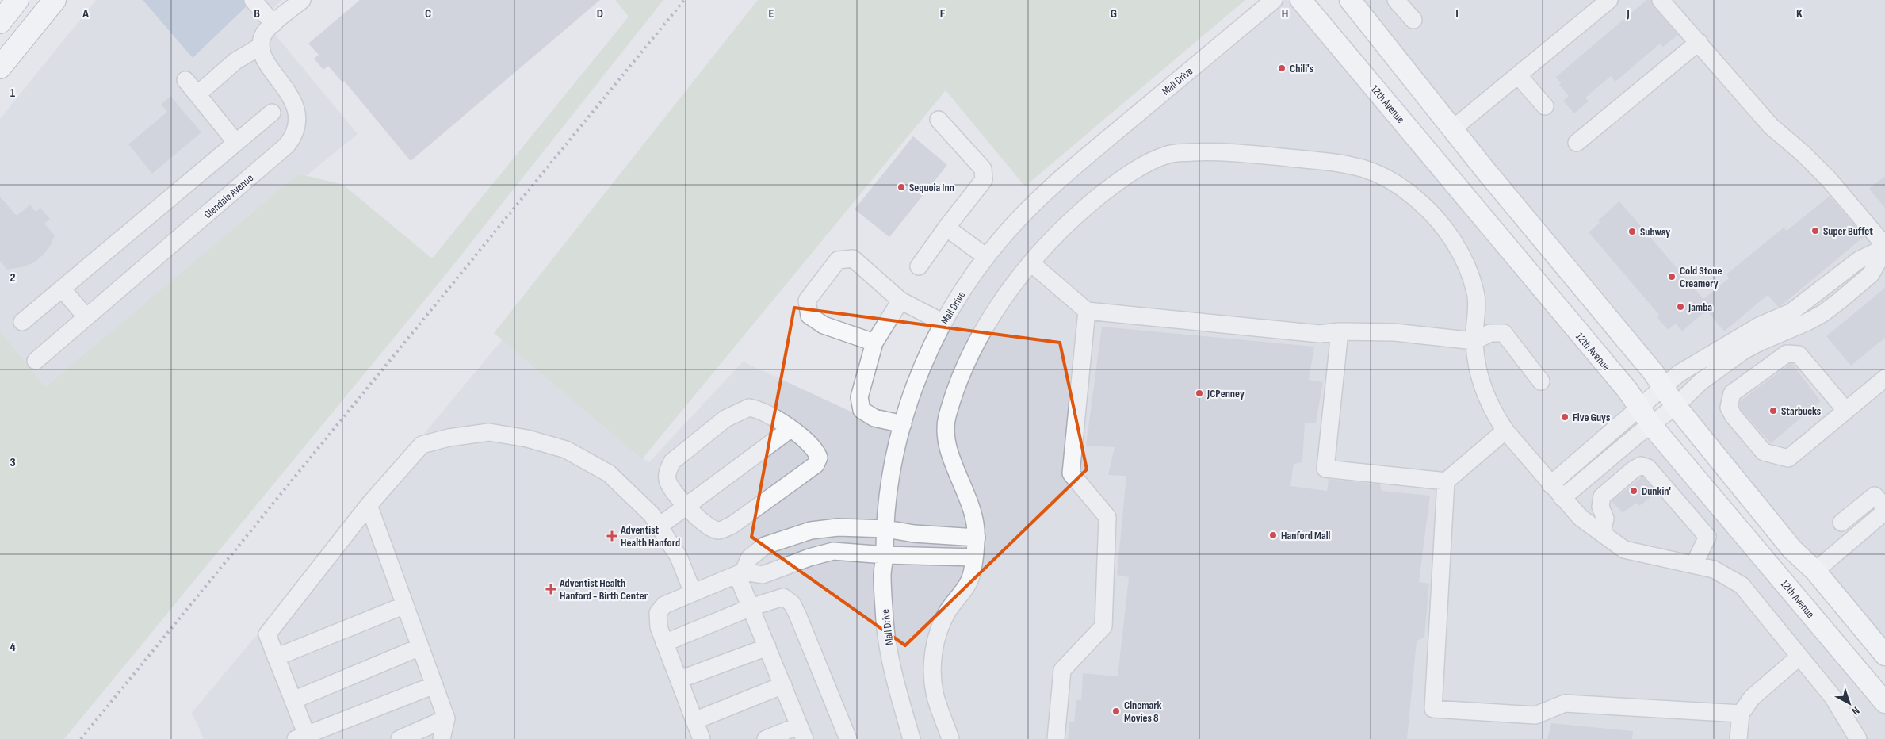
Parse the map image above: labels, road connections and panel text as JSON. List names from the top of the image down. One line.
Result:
{"streets":{"main road":["12th Avenue"],"street":["Mall Drive","Glendale Avenue"]},"places":{"other":["Chili's","Sequoia Inn","Super Buffet","Subway","Cold Stone Creamery","Jamba","JCPenney","Starbucks","Five Guys","Dunkin'","Hanford Mall","Cinemark Movies 8"],"health":["Adventist Health Hanford","Adventist Health Hanford - Birth Center"]},"north":"bottom right","grid":{"columns":["A","B","C","D","E","F","G","H","I","J","K"],"rows":["1","2","3","4"]}}
